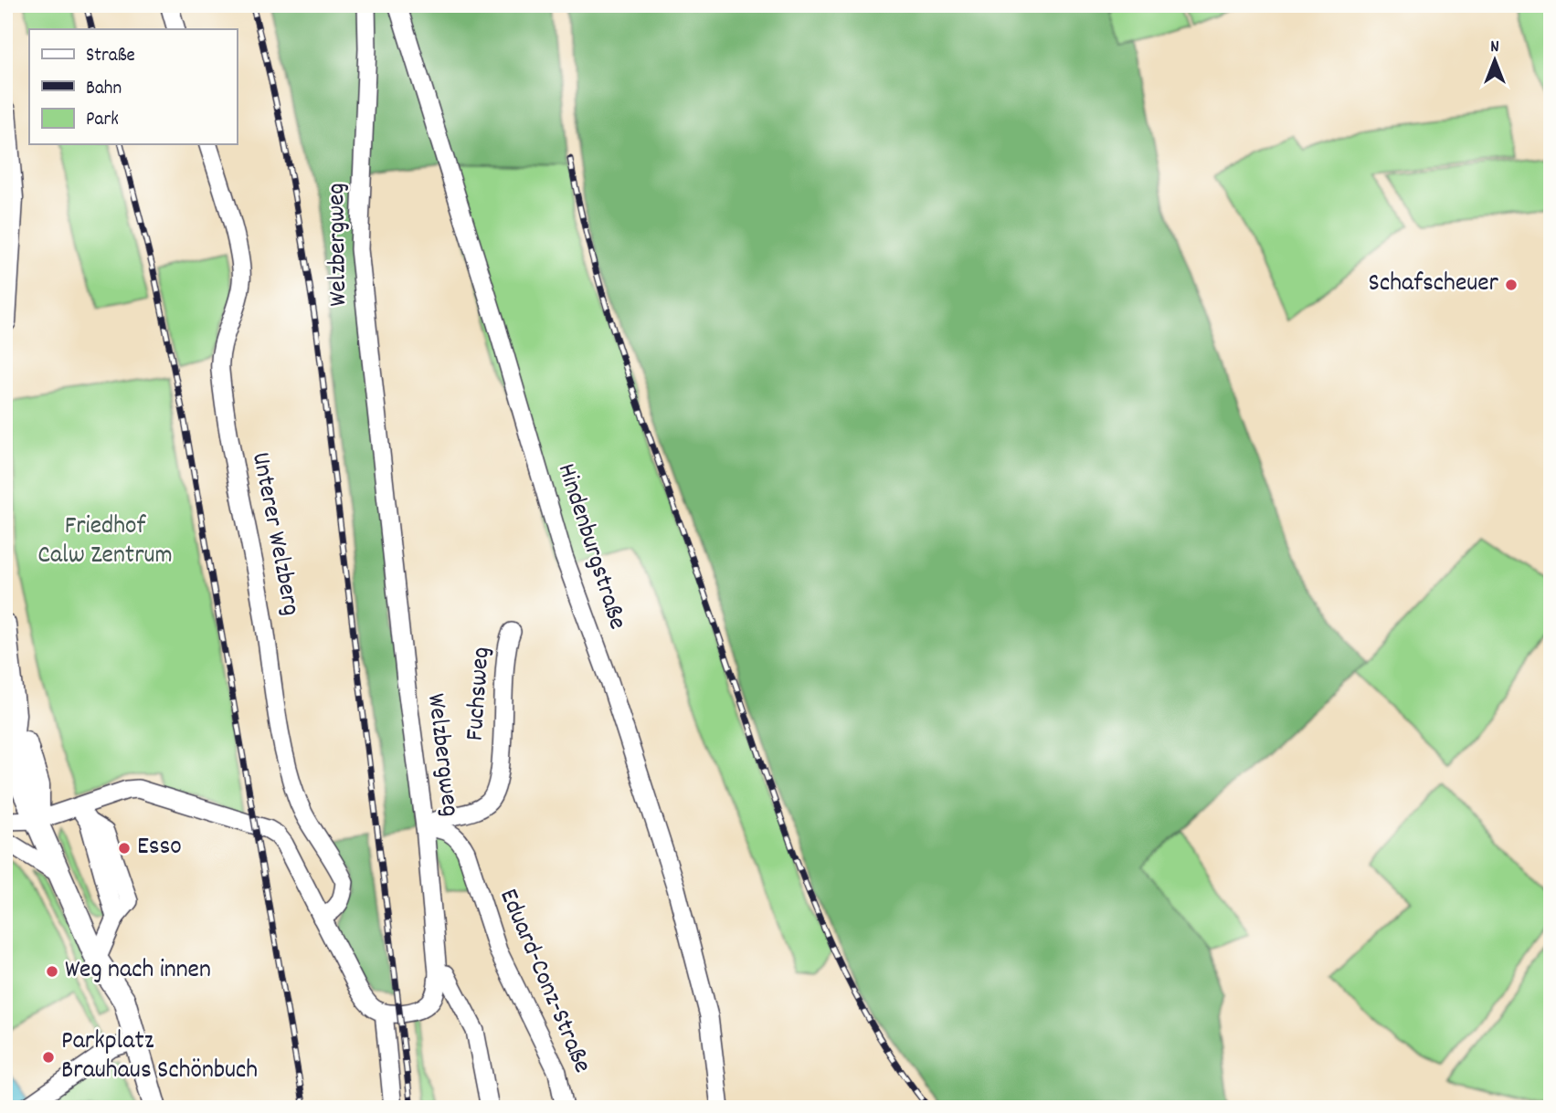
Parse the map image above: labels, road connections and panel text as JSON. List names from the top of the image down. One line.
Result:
{"streets":{"street":["Welzbergweg","Unterer Welzberg","Hindenburgstraße","Fuchsweg","Eduard-Conz-Straße"]},"crossings":[["Welzbergweg","Fuchsweg"],["Welzbergweg","Eduard-Conz-Straße"],["Fuchsweg","Eduard-Conz-Straße"]],"parks":["Friedhof Calw Zentrum"],"places":["Schafscheuer","Esso","Weg nach innen","Parkplatz Brauhaus Schönbuch"],"legend":["Straße","Bahn","Park"],"north":"top"}
